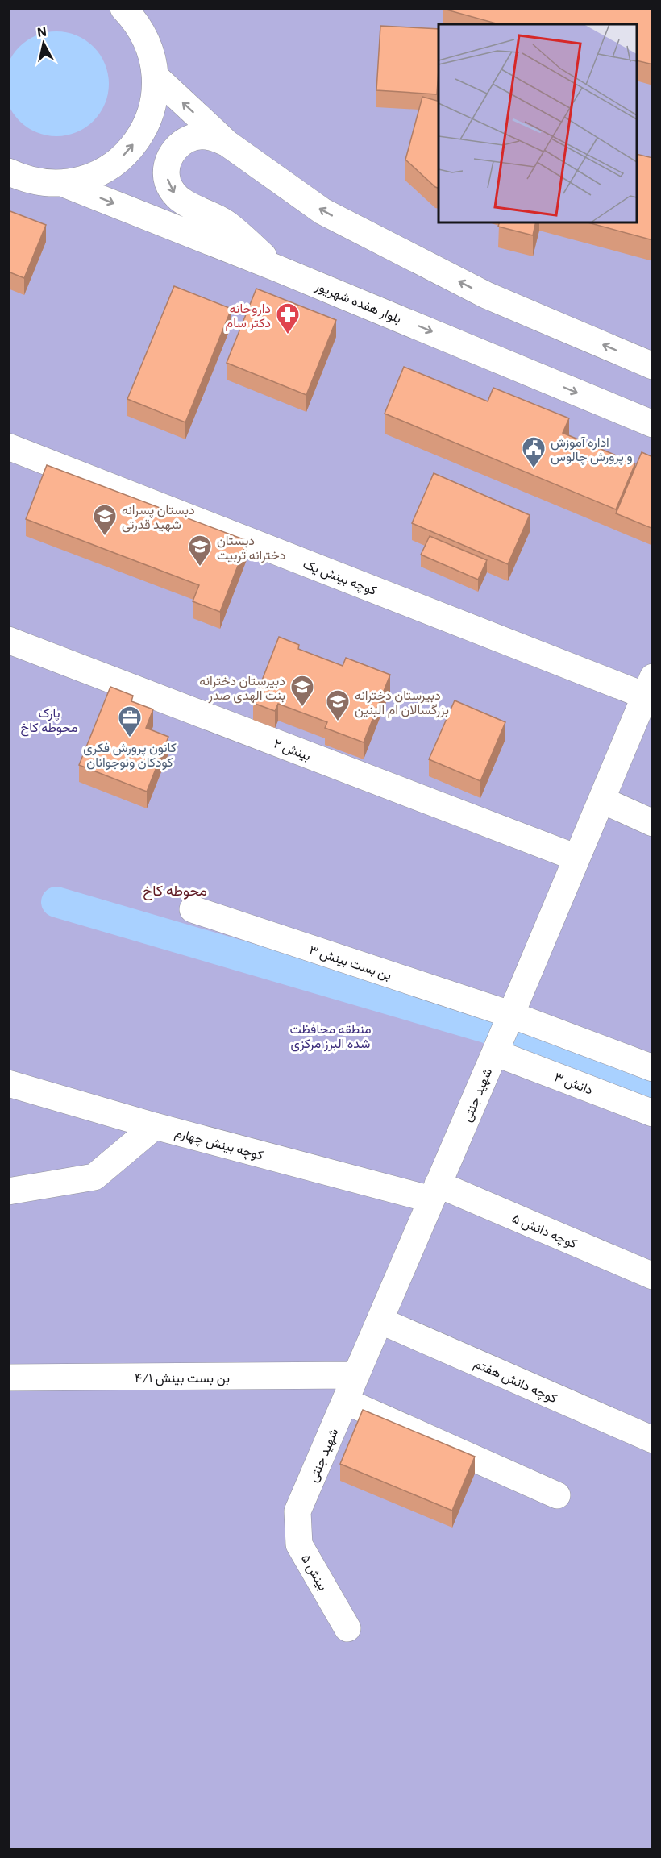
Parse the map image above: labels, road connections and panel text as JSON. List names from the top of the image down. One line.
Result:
{"streets":{"street":["بلوار هفده شهریور","کوچه بینش یک","بینش ۲","بن بست بینش ۳","دانش ۳","شهید جنتی","کوچه بینش چهارم","کوچه دانش ۵","بن بست بینش ۴/۱","کوچه دانش هفتم","بینش ۵"]},"crossings":[["کوچه بینش یک","شهید جنتی"],["بینش ۲","شهید جنتی"],["بن بست بینش ۳","دانش ۳"],["بن بست بینش ۳","شهید جنتی"],["دانش ۳","شهید جنتی"],["شهید جنتی","کوچه بینش چهارم"],["شهید جنتی","کوچه دانش ۵"],["شهید جنتی","بن بست بینش ۴/۱"],["شهید جنتی","کوچه دانش هفتم"],["شهید جنتی","بینش ۵"],["کوچه بینش چهارم","کوچه دانش ۵"]],"districts":["محوطه کاخ"],"parks":["پارک محوطه کاخ","منطقه محافظت شده البرز مرکزی"],"places":{"pharmacy":["داروخانه دکتر سام"],"public building":["اداره آموزش و پرورش چالوس"],"school or university":["دبستان پسرانه شهید قدرتی","دبستان دخترانه تربیت","دبیرستان دخترانه بنت الهدی صدر","دبیرستان دخترانه بزرگسالان ام البنین"],"office":["کانون پرورش فکری کودکان ونوجوانان"]},"north":"top"}
